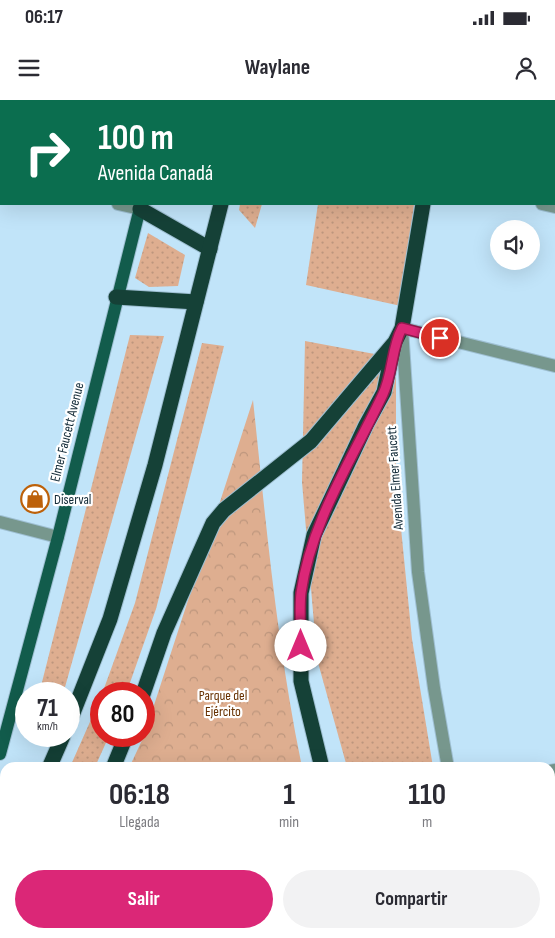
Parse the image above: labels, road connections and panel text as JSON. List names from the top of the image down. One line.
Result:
{"streets":{"main road":["Elmer Faucett Avenue"],"street":["Avenida Elmer Faucett"]},"parks":["Parque del Ejército"],"places":{"shop":["Diserval"]},"page":{"status":"06:17","header":"Waylane","turn":["100 m","Avenida Canadá"],"speed":"71 km/h","limit":"80","eta":["06:18","Llegada","1","min","110","m"],"buttons":["Salir","Compartir"]}}
